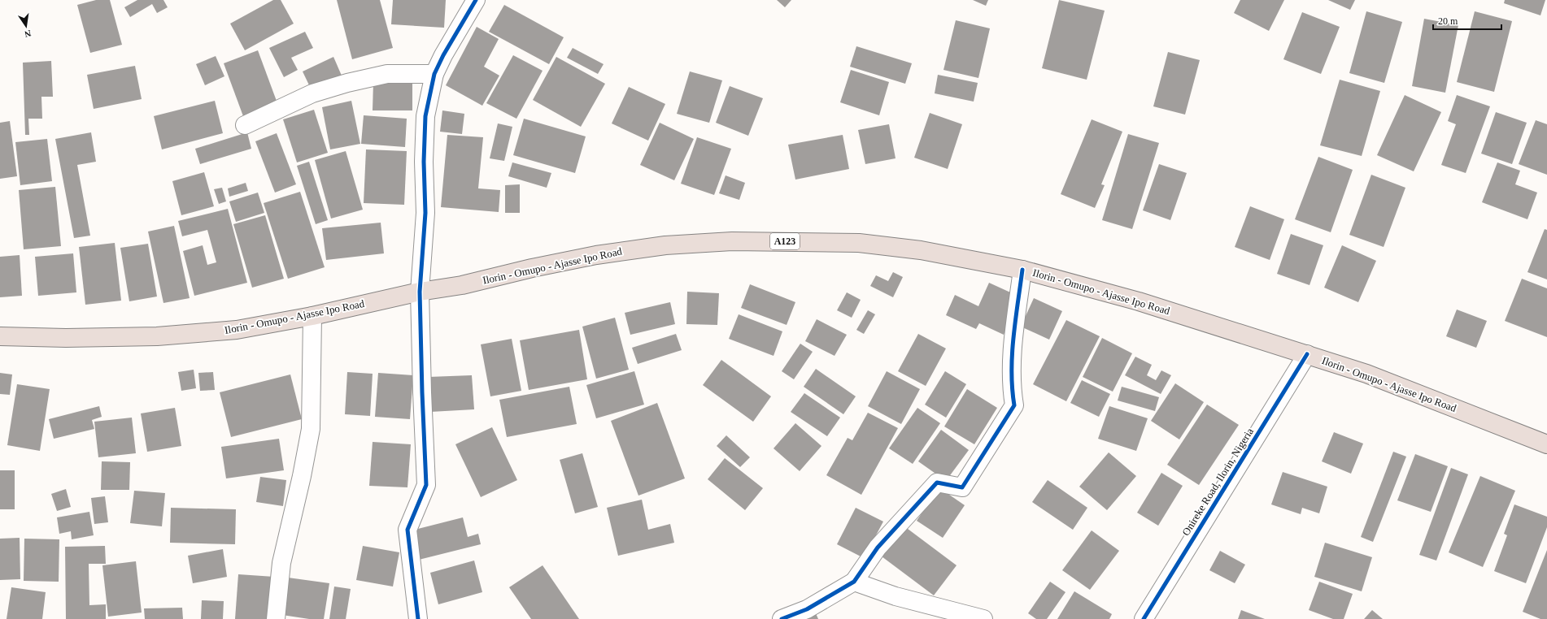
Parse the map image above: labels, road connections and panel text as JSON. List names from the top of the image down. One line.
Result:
{"streets":{"highway":["A123","Ilorin - Omupo - Ajasse Ipo Road"],"street":["Onireke Road, Ilorin, Nigeria"]},"crossings":[["Ilorin - Omupo - Ajasse Ipo Road","Onireke Road, Ilorin, Nigeria"]],"scale_bar":"20 m","north":"bottom"}
